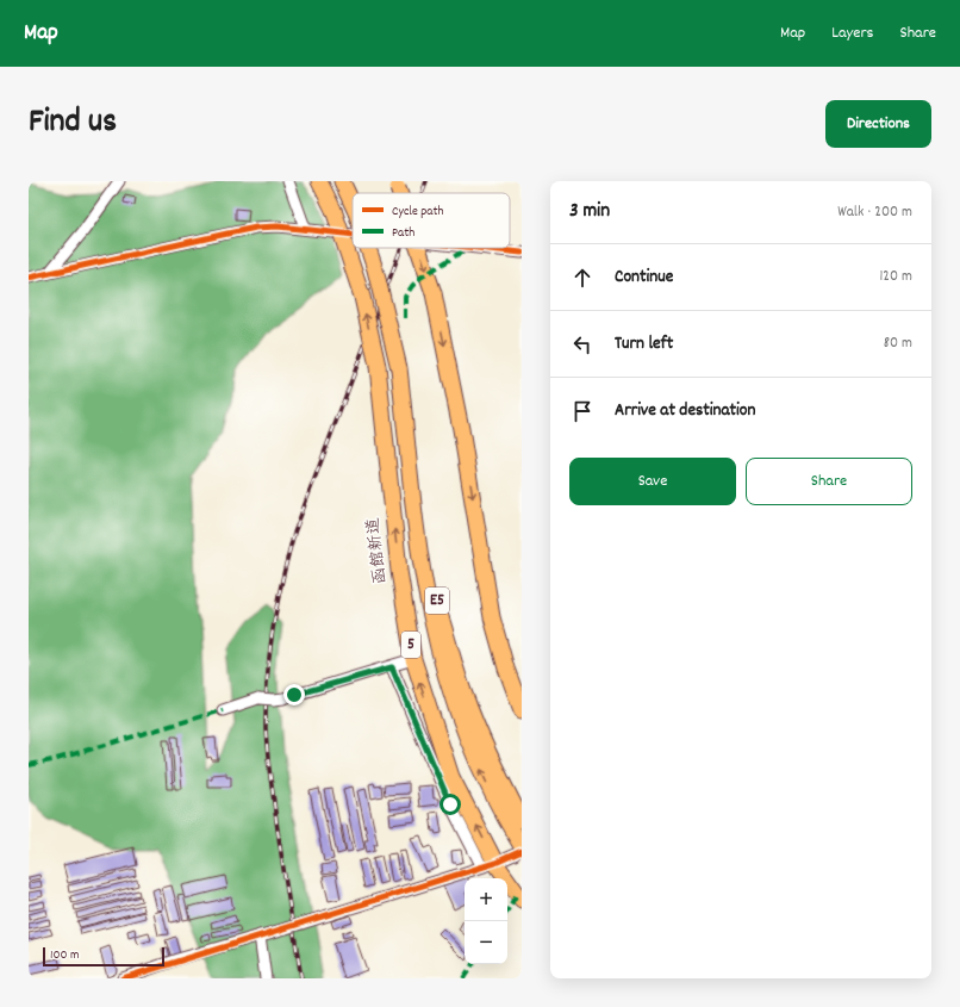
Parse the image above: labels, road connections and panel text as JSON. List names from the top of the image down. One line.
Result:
{"streets":{"highway":["函館新道","E5","5"]},"legend":["Cycle path","Path"],"scale_bar":"100 m","page":{"header":"Map","nav":["Map","Layers","Share"],"title":"Find us","buttons":["Directions",["Save","Share"]],"heading":["3 min","Walk · 200 m"],"list":[["Continue","120 m"],["Turn left","80 m"],"Arrive at destination"],"map_buttons":["+","−"],"scale":"100 m"}}
